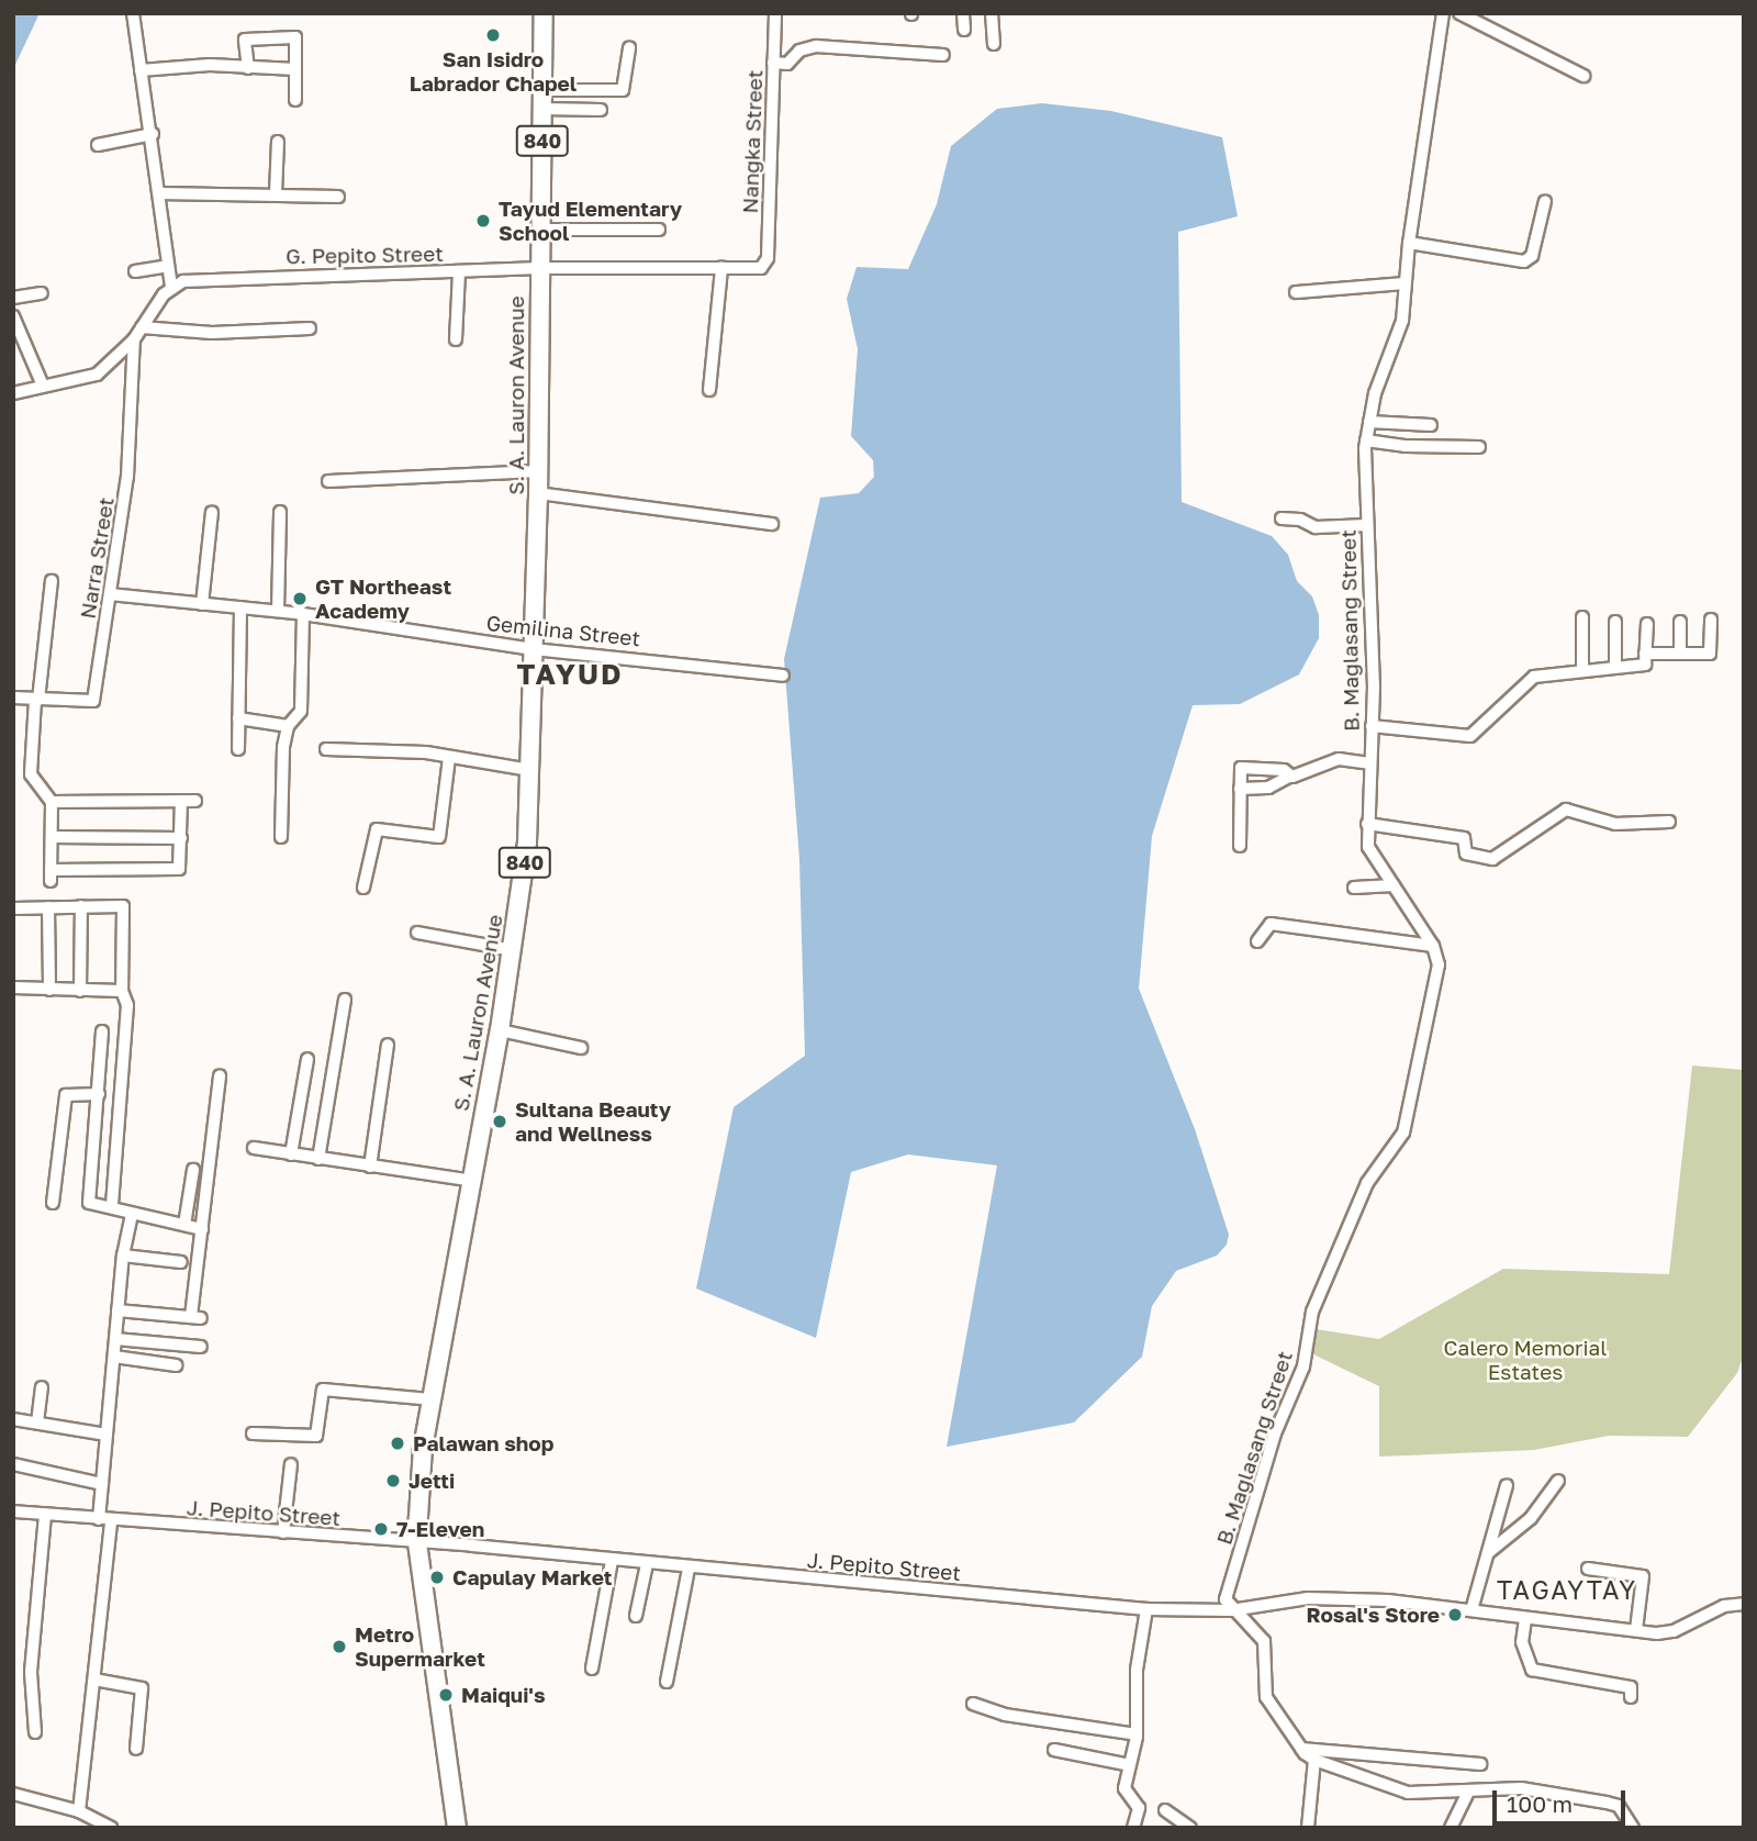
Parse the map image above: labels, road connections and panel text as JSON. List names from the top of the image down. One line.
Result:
{"streets":{"highway":["840","S. A. Lauron Avenue"],"street":["Nangka Street","G. Pepito Street","Narra Street","Gemilina Street","B. Maglasang Street","J. Pepito Street"]},"crossings":[["Nangka Street","G. Pepito Street"],["G. Pepito Street","S. A. Lauron Avenue"],["S. A. Lauron Avenue","Gemilina Street"],["S. A. Lauron Avenue","J. Pepito Street"],["Narra Street","Gemilina Street"],["B. Maglasang Street","J. Pepito Street"]],"districts":["TAYUD","TAGAYTAY"],"parks":["Calero Memorial Estates"],"places":["San Isidro Labrador Chapel","Tayud Elementary School","GT Northeast Academy","Sultana Beauty and Wellness","Palawan shop","Jetti","7-Eleven","Capulay Market","Rosal's Store","Metro Supermarket","Maiqui's"],"scale_bar":"100 m"}
